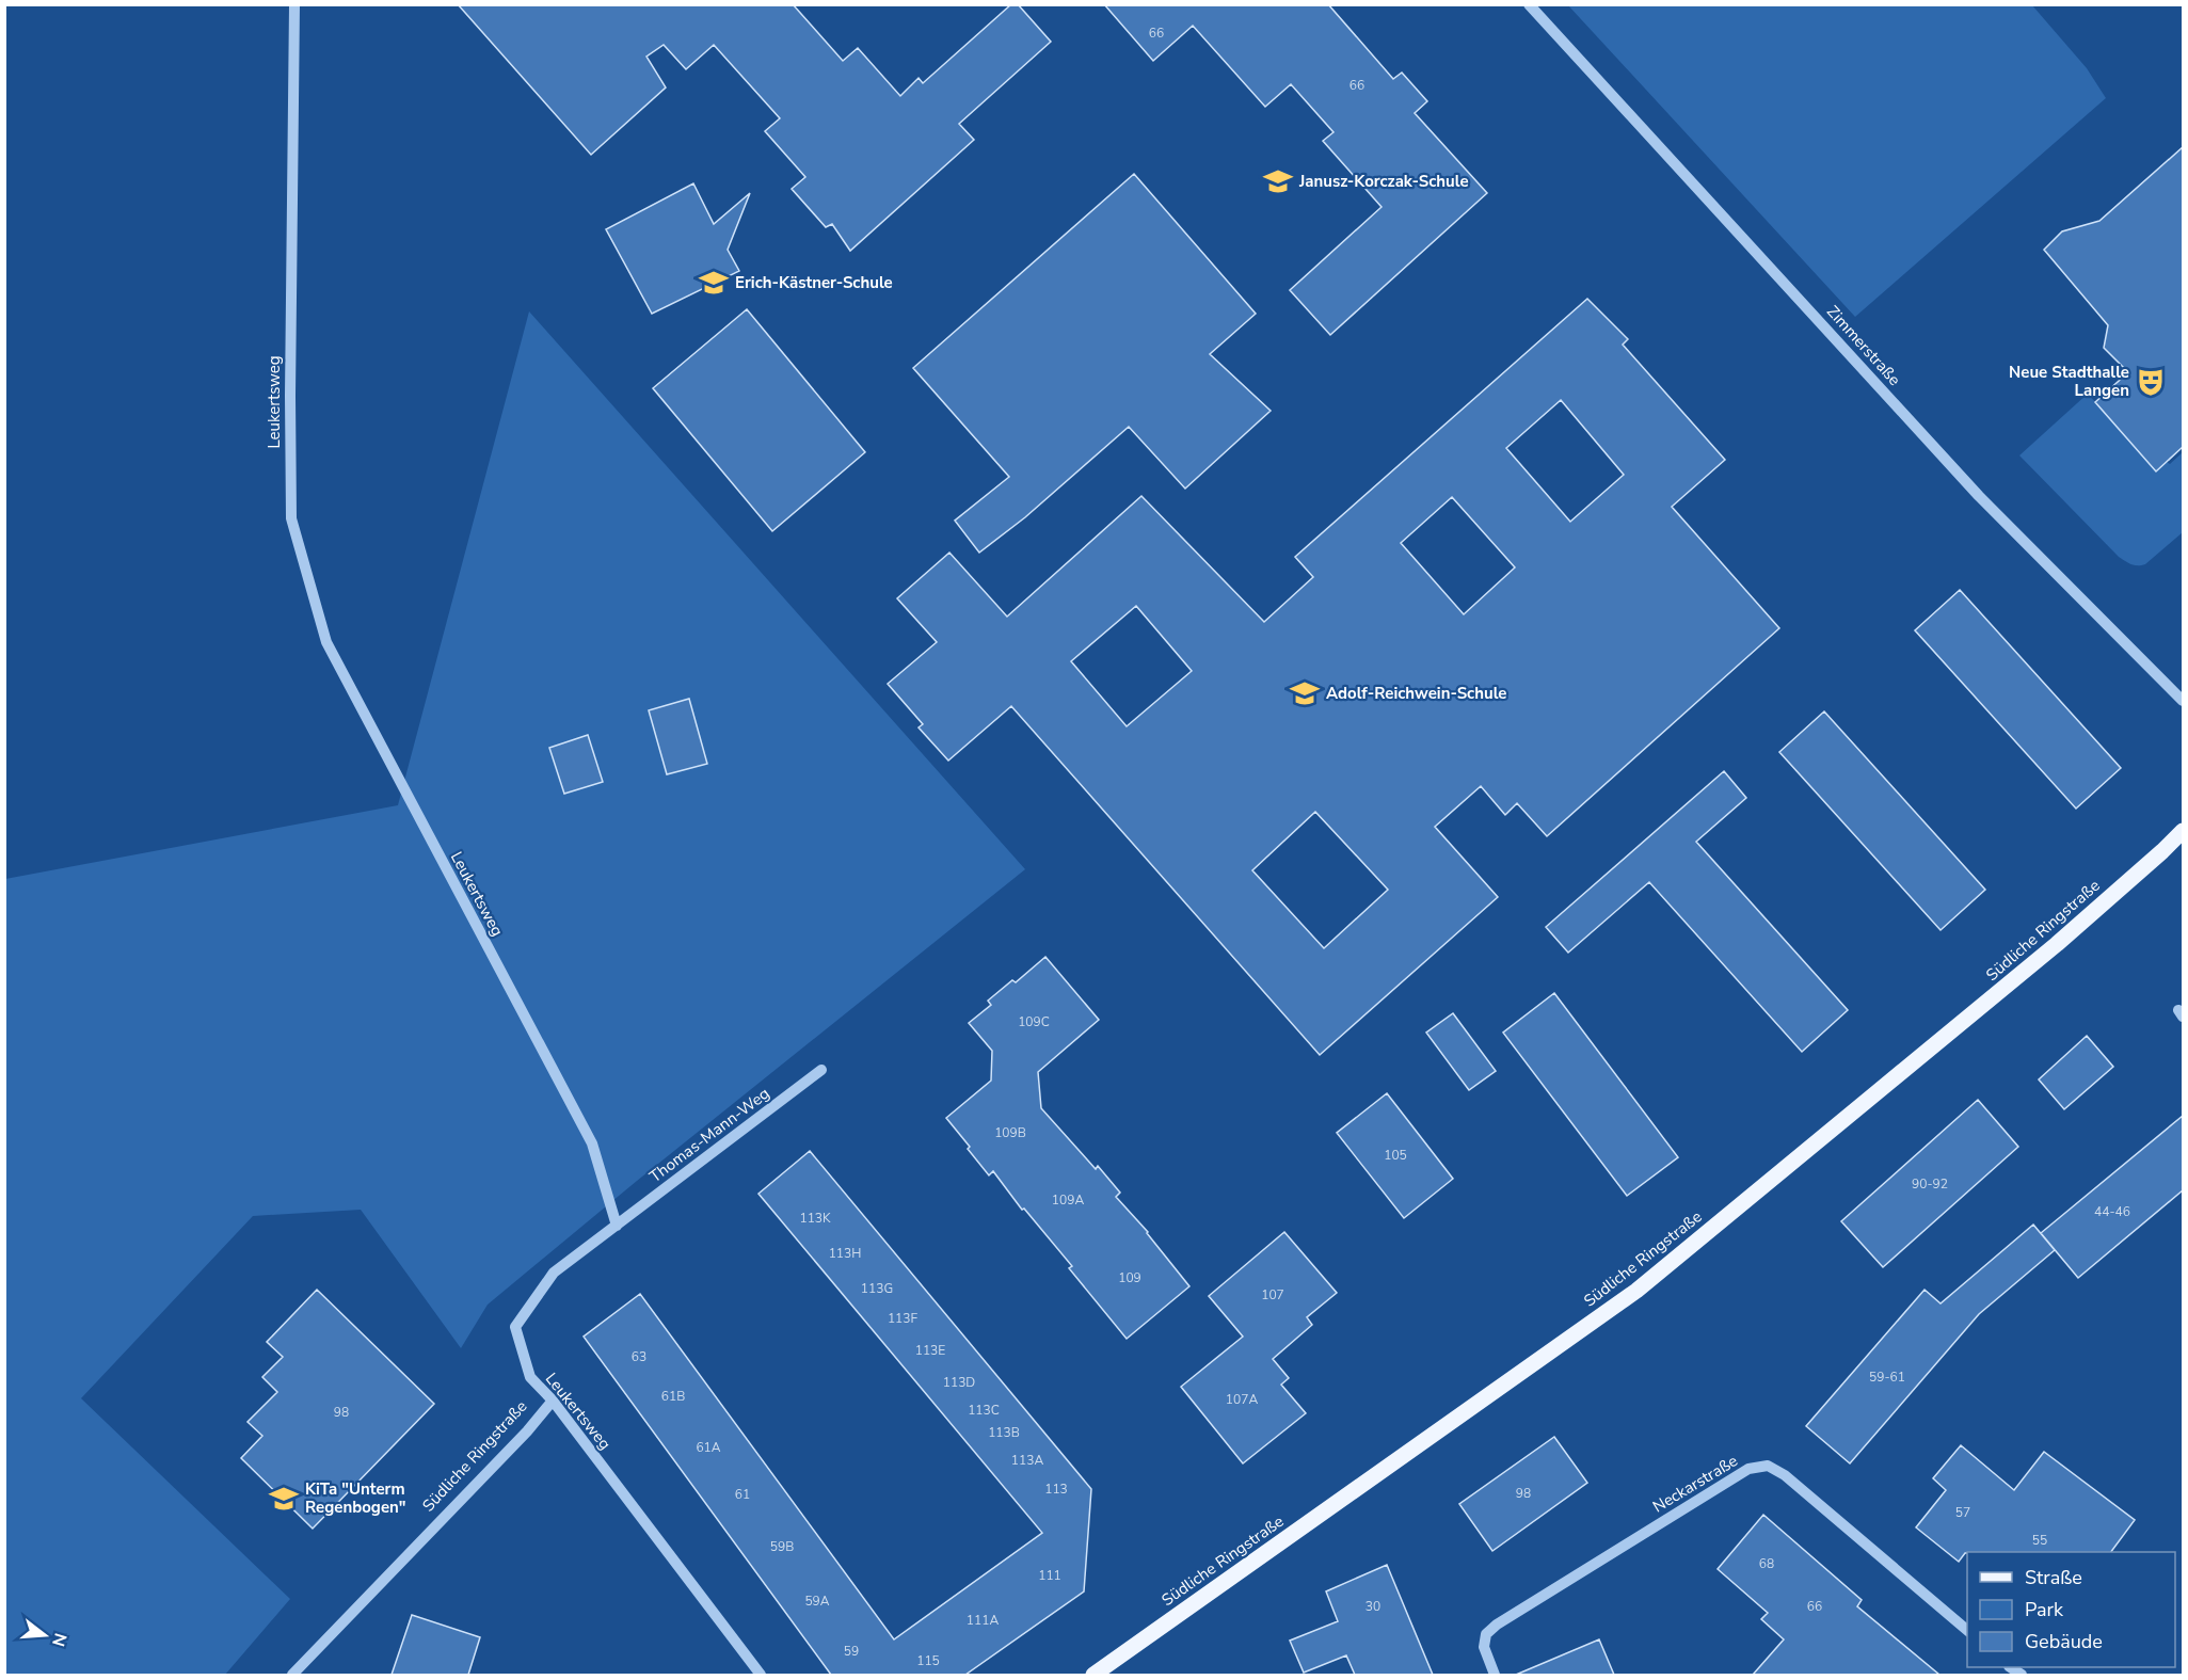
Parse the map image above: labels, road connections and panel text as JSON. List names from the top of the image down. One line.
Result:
{"streets":{"main road":["Südliche Ringstraße"],"street":["Zimmerstraße","Leukertsweg","Thomas-Mann-Weg","Neckarstraße"]},"crossings":[["Leukertsweg","Südliche Ringstraße"],["Leukertsweg","Thomas-Mann-Weg"]],"places":{"school or university":["Janusz-Korczak-Schule","Erich-Kästner-Schule","Adolf-Reichwein-Schule","KiTa \"Unterm Regenbogen\""],"theatre":["Neue Stadthalle Langen"]},"house_numbers":["66","66","109C","109B","105","90-92","109A","44-46","113K","113H","109","113G","107","113F","113E","63","59-61","113D","61B","107A","113C","98","113B","61A","113A","113","98","61","57","55","59B","68","111","59A","30","66","111A","59","115"],"legend":["Straße","Park","Gebäude"],"north":"right"}
